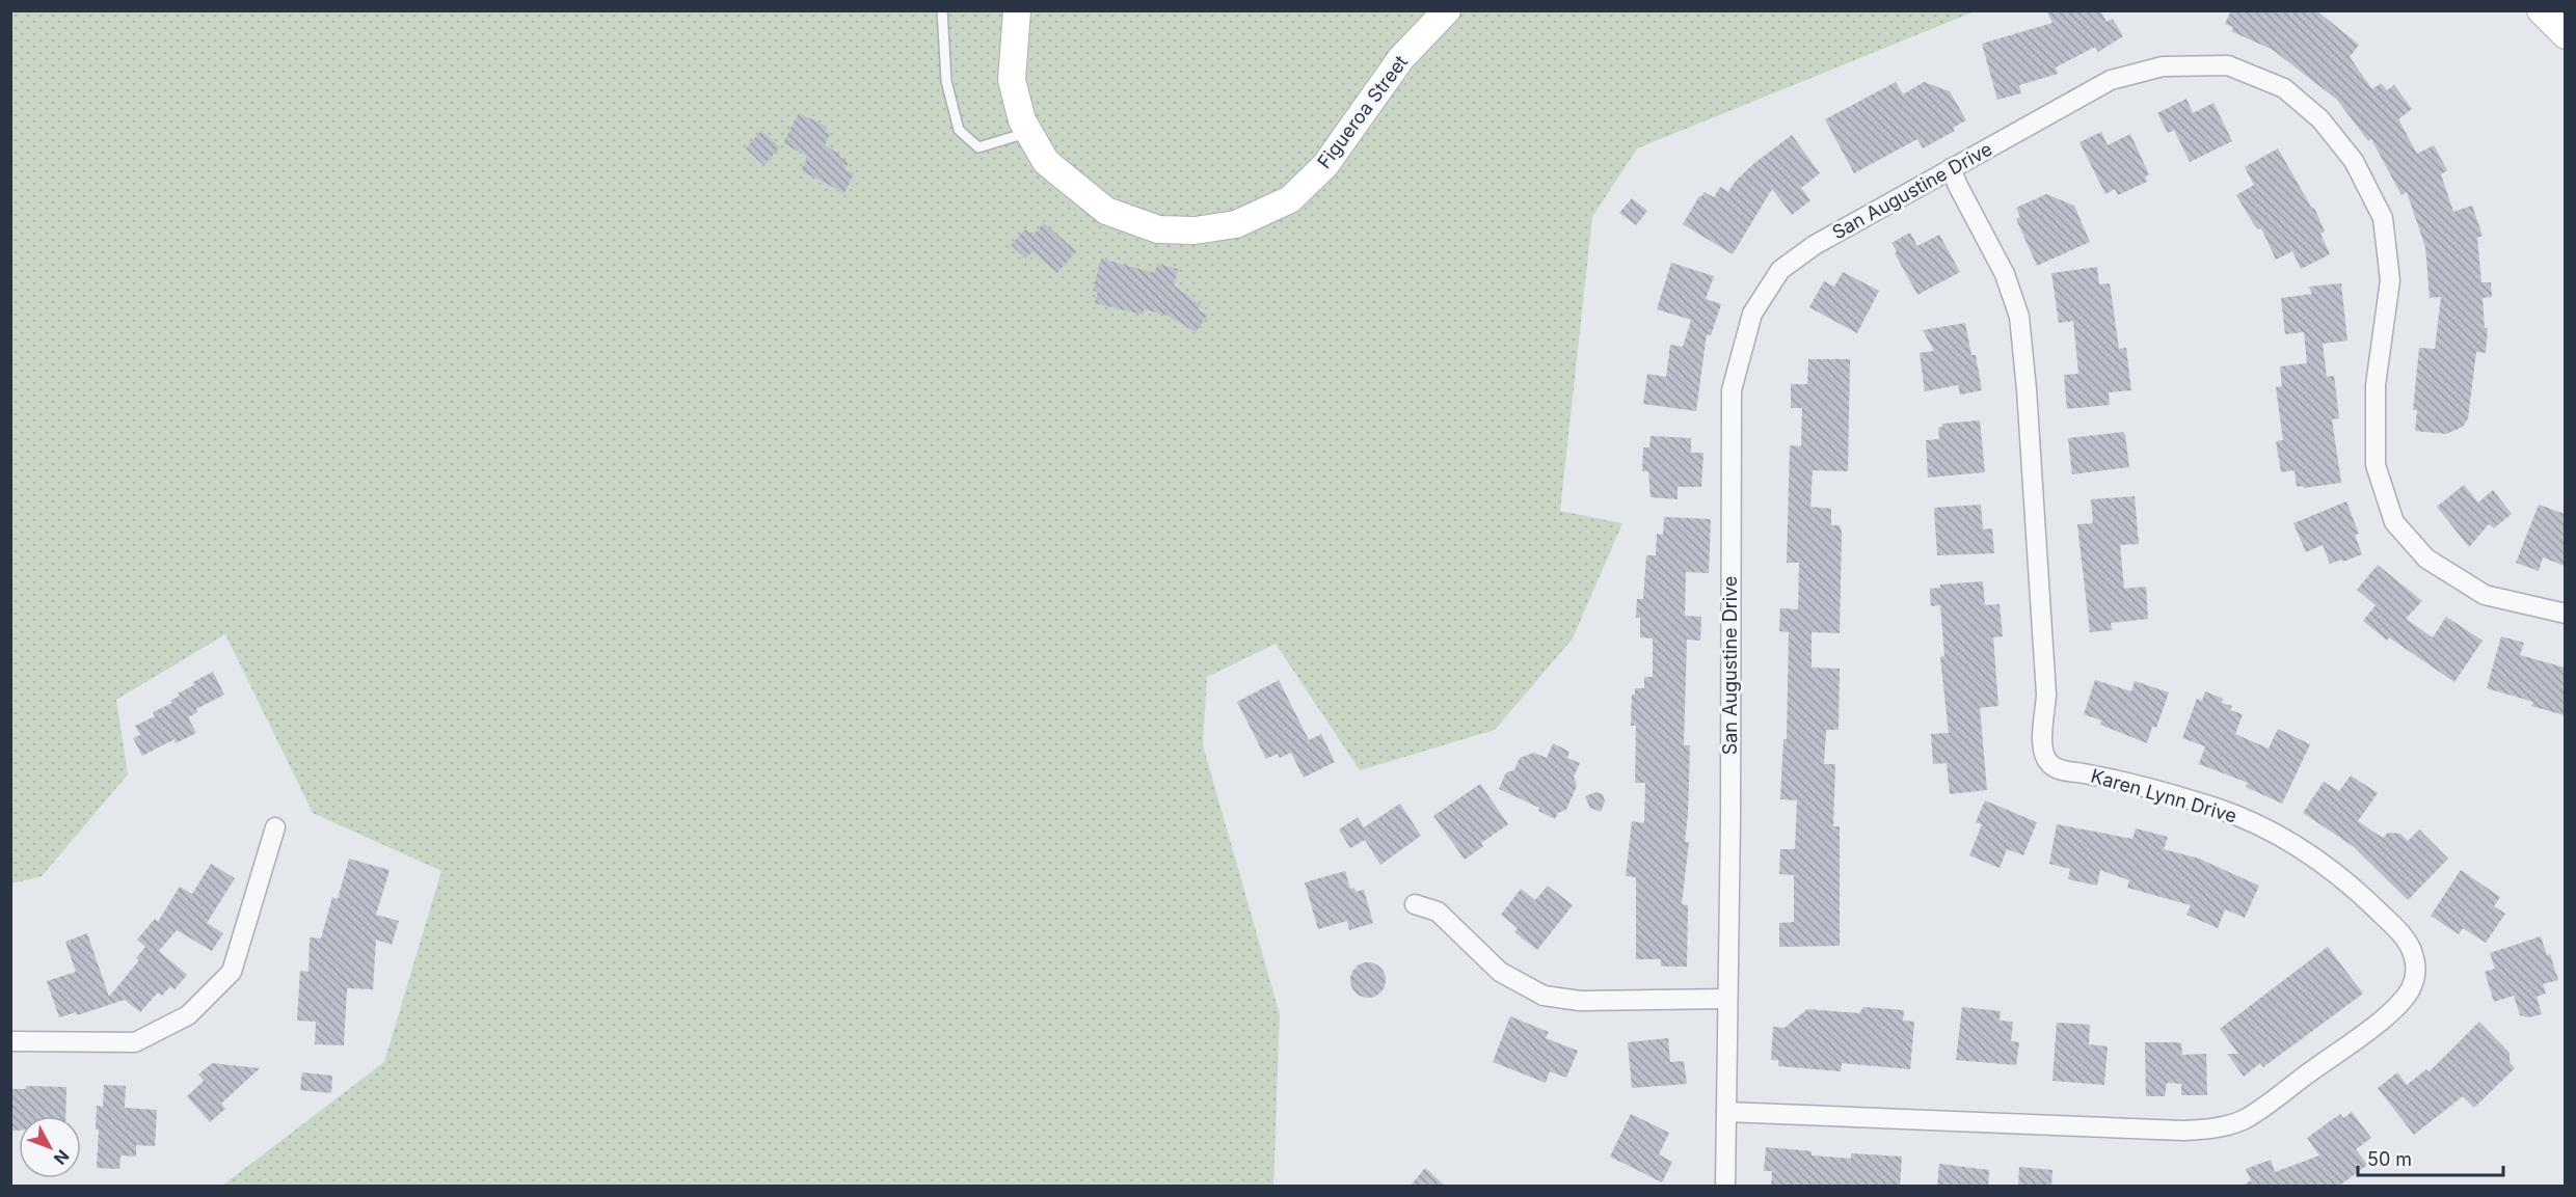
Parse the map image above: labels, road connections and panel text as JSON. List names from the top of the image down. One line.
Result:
{"streets":{"street":["Figueroa Street","San Augustine Drive","Karen Lynn Drive"]},"crossings":[["San Augustine Drive","Karen Lynn Drive"]],"scale_bar":"50 m","north":"bottom right"}
